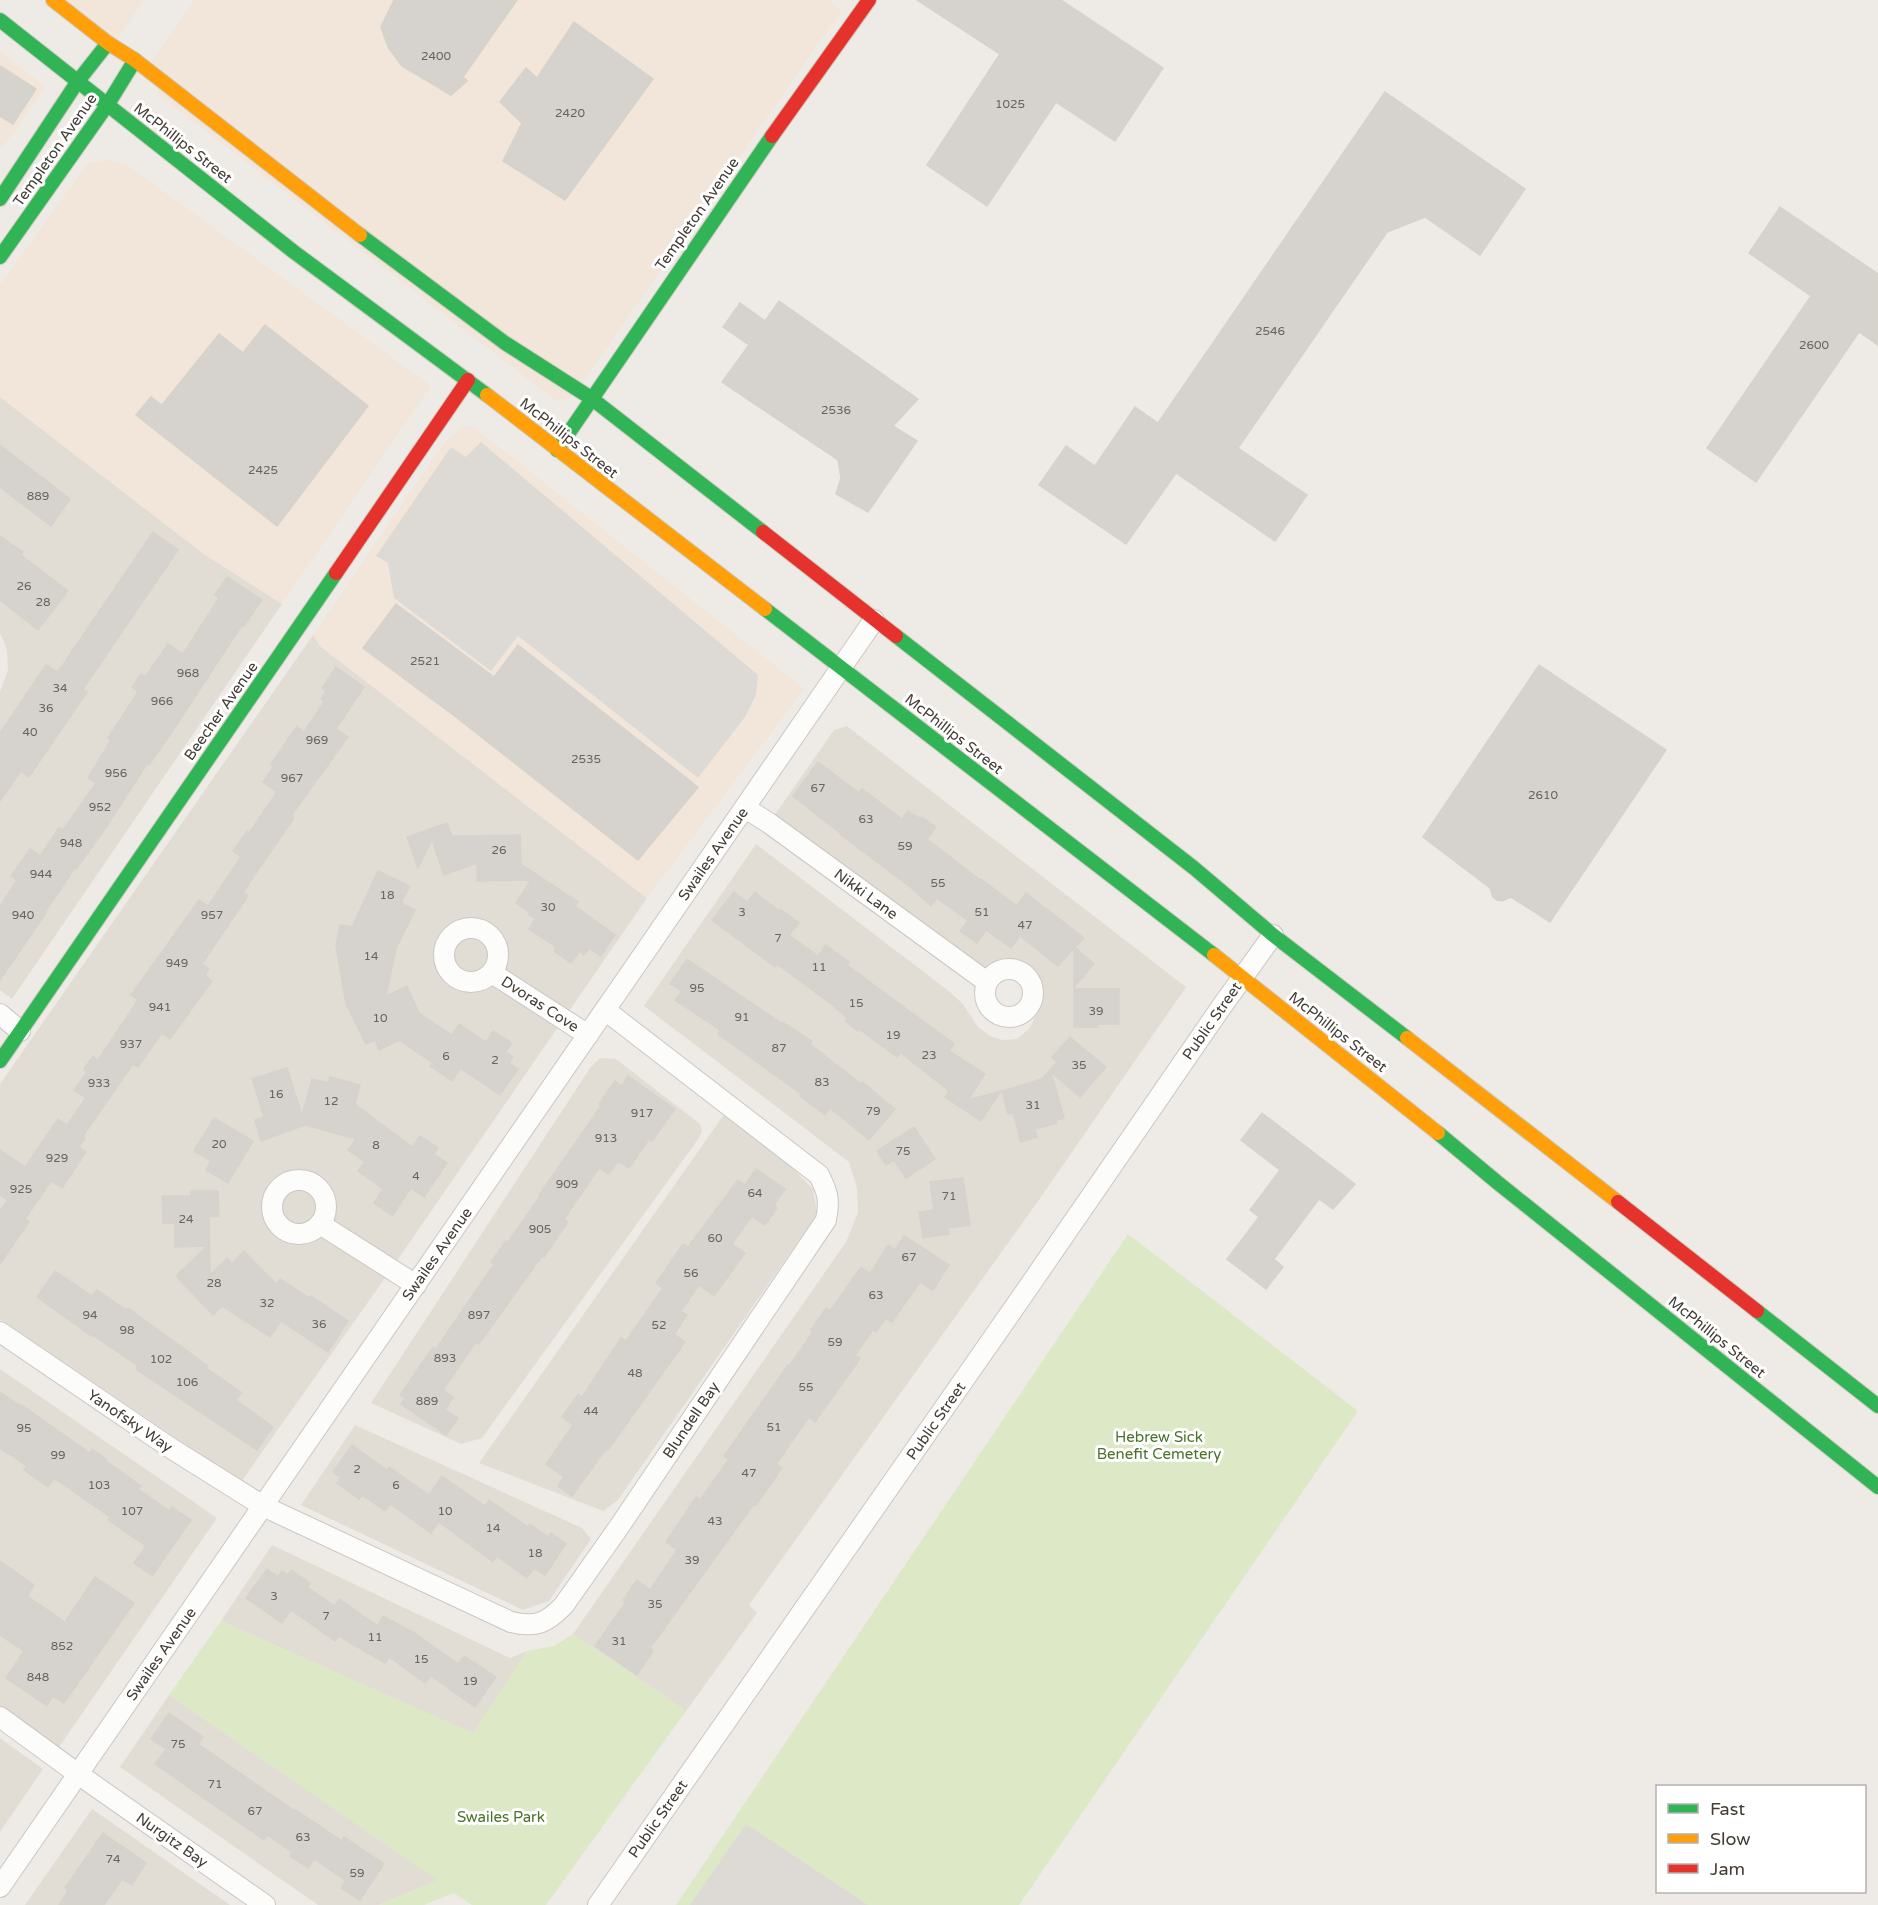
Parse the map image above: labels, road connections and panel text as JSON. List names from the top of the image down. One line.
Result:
{"streets":{"main road":["McPhillips Street","Templeton Avenue","Beecher Avenue"],"street":["Swailes Avenue","Nikki Lane","Dvoras Cove","Public Street","Blundell Bay","Yanofsky Way","Nurgitz Bay"]},"crossings":[["McPhillips Street","Templeton Avenue"],["McPhillips Street","Beecher Avenue"],["McPhillips Street","Swailes Avenue"],["McPhillips Street","Public Street"],["Swailes Avenue","Nikki Lane"],["Swailes Avenue","Dvoras Cove"],["Swailes Avenue","Blundell Bay"],["Swailes Avenue","Yanofsky Way"],["Swailes Avenue","Nurgitz Bay"],["Blundell Bay","Yanofsky Way"]],"parks":["Hebrew Sick Benefit Cemetery","Swailes Park"],"house_numbers":["2400","1025","2420","2546","2600","2536","2425","889","26","28","2521","968","34","966","36","40","969","2535","956","967","67","2610","952","63","948","59","26","944","55","18","30","3","51","940","957","47","7","14","949","11","95","15","941","39","91","10","19","937","87","23","6","2","35","83","933","16","12","31","79","917","913","20","8","75","929","4","909","925","64","71","24","905","60","67","56","28","63","32","94","897","36","52","98","59","893","102","48","106","55","889","44","51","95","99","2","47","103","6","107","10","43","14","18","39","3","35","7","11","31","852","15","848","19","75","71","67","63","74","59"],"legend":["Fast","Slow","Jam"]}
